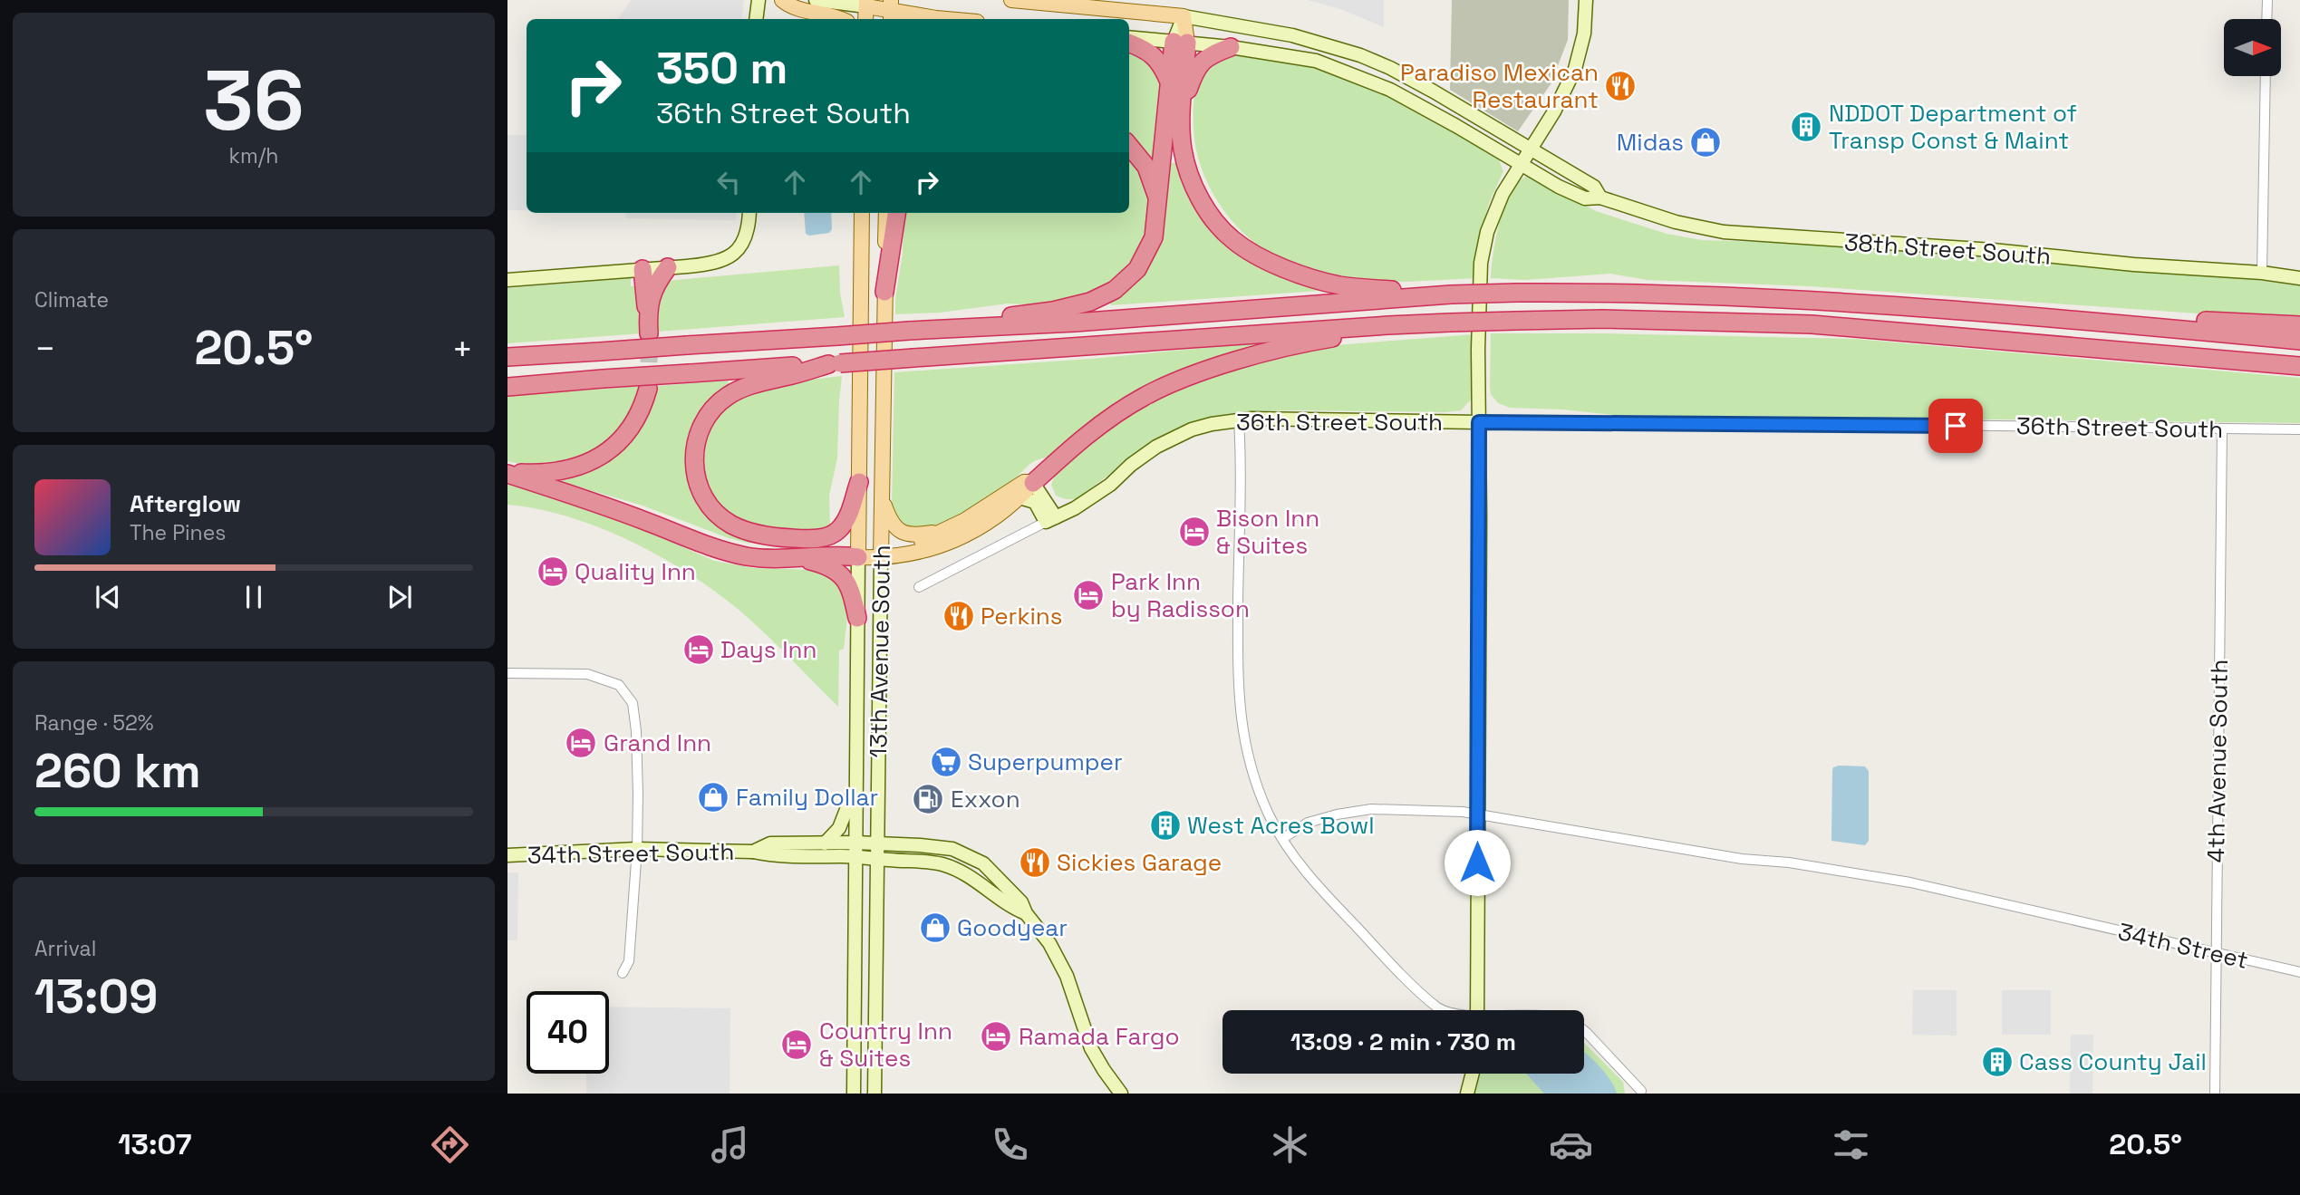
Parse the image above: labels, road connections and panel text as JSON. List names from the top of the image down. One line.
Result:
{"streets":{"main road":["38th Street South","13th Avenue South"],"street":["36th Street South","4th Avenue South","34th Street South","34th Street"]},"crossings":[["36th Street South","4th Avenue South"],["13th Avenue South","34th Street South"],["4th Avenue South","34th Street"]],"places":{"restaurant":["Paradiso Mexican Restaurant","Perkins","Sickies Garage"],"building":["NDDOT Department of Transp Const & Maint","West Acres Bowl","Cass County Jail"],"shop":["Midas","Family Dollar","Goodyear"],"hotel":["Bison Inn & Suites","Quality Inn","Park Inn by Radisson","Days Inn","Grand Inn","Ramada Fargo","Country Inn & Suites"],"supermarket":["Superpumper"],"fuel station":["Exxon"]},"north":"right","page":{"tile":[["36","km/h"],"Climate",["Range · 52%","260 km"],["Arrival","13:09"]],"turn":["350 m","36th Street South"],"heat":["−","20.5°","+"],"song":["Afterglow","The Pines"],"limit":"40","trip":"13:09 · 2 min · 730 m","tabs":["13:07","20.5°"]}}
